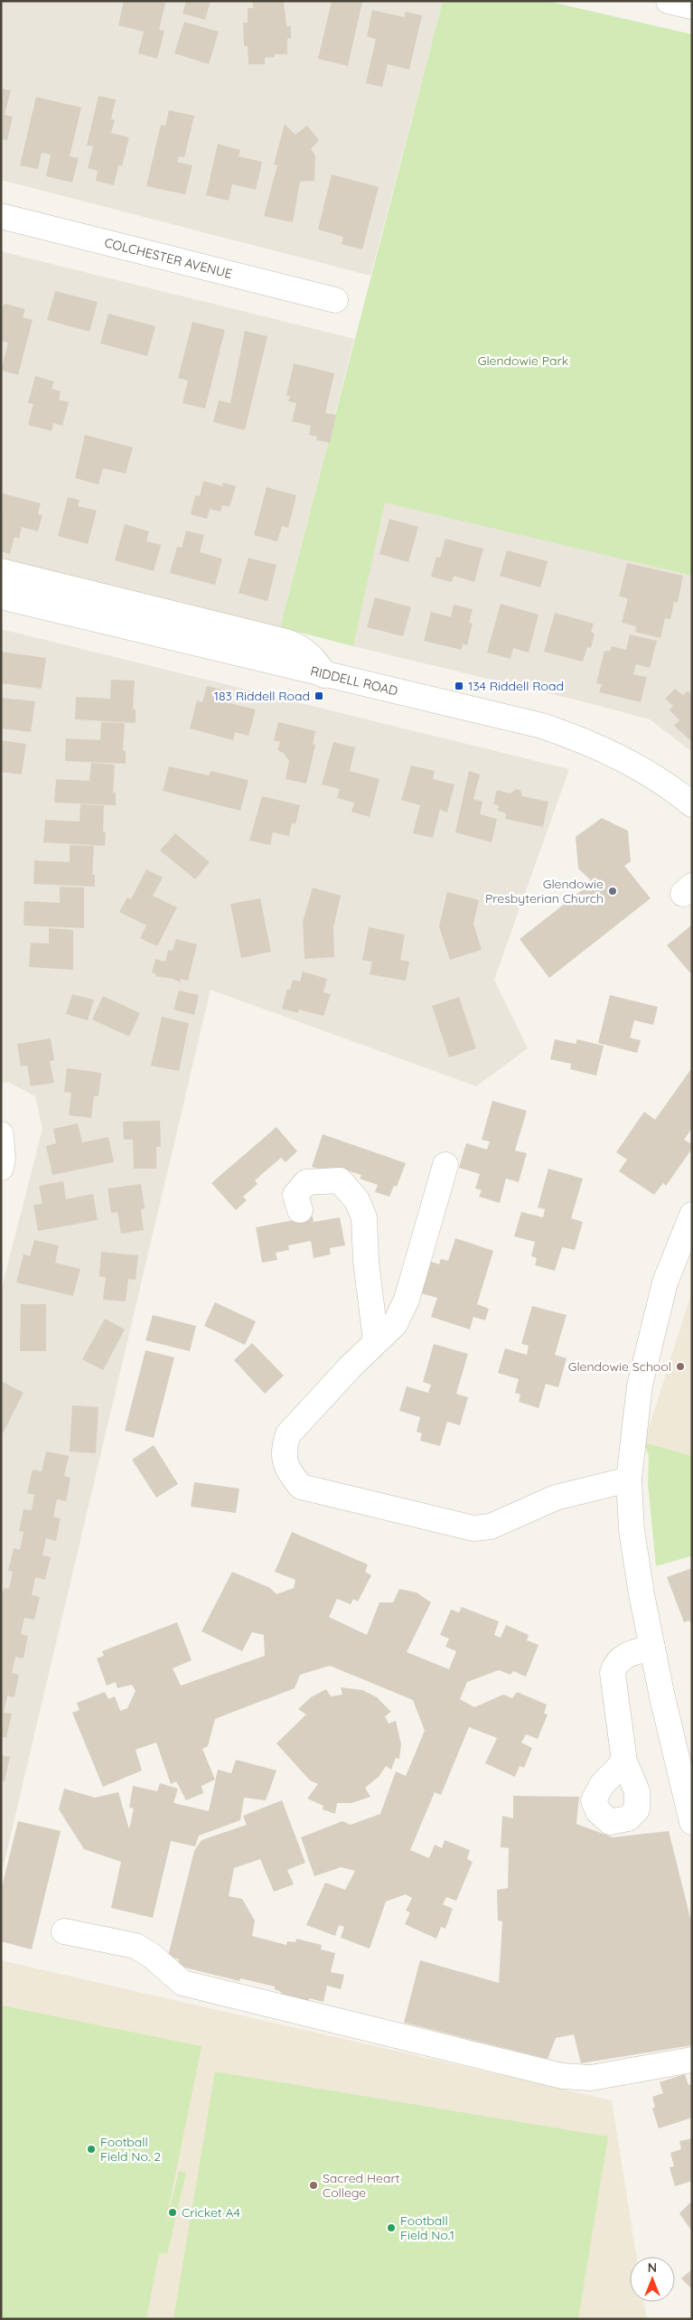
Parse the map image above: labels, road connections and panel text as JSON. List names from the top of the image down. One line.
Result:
{"streets":{"street":["COLCHESTER AVENUE","RIDDELL ROAD"]},"parks":["Glendowie Park"],"places":{"transit":["134 Riddell Road","183 Riddell Road"],"other":["Glendowie Presbyterian Church","Glendowie School","Football Field No. 2","Sacred Heart College","Cricket A4","Football Field No.1"]},"north":"top"}
